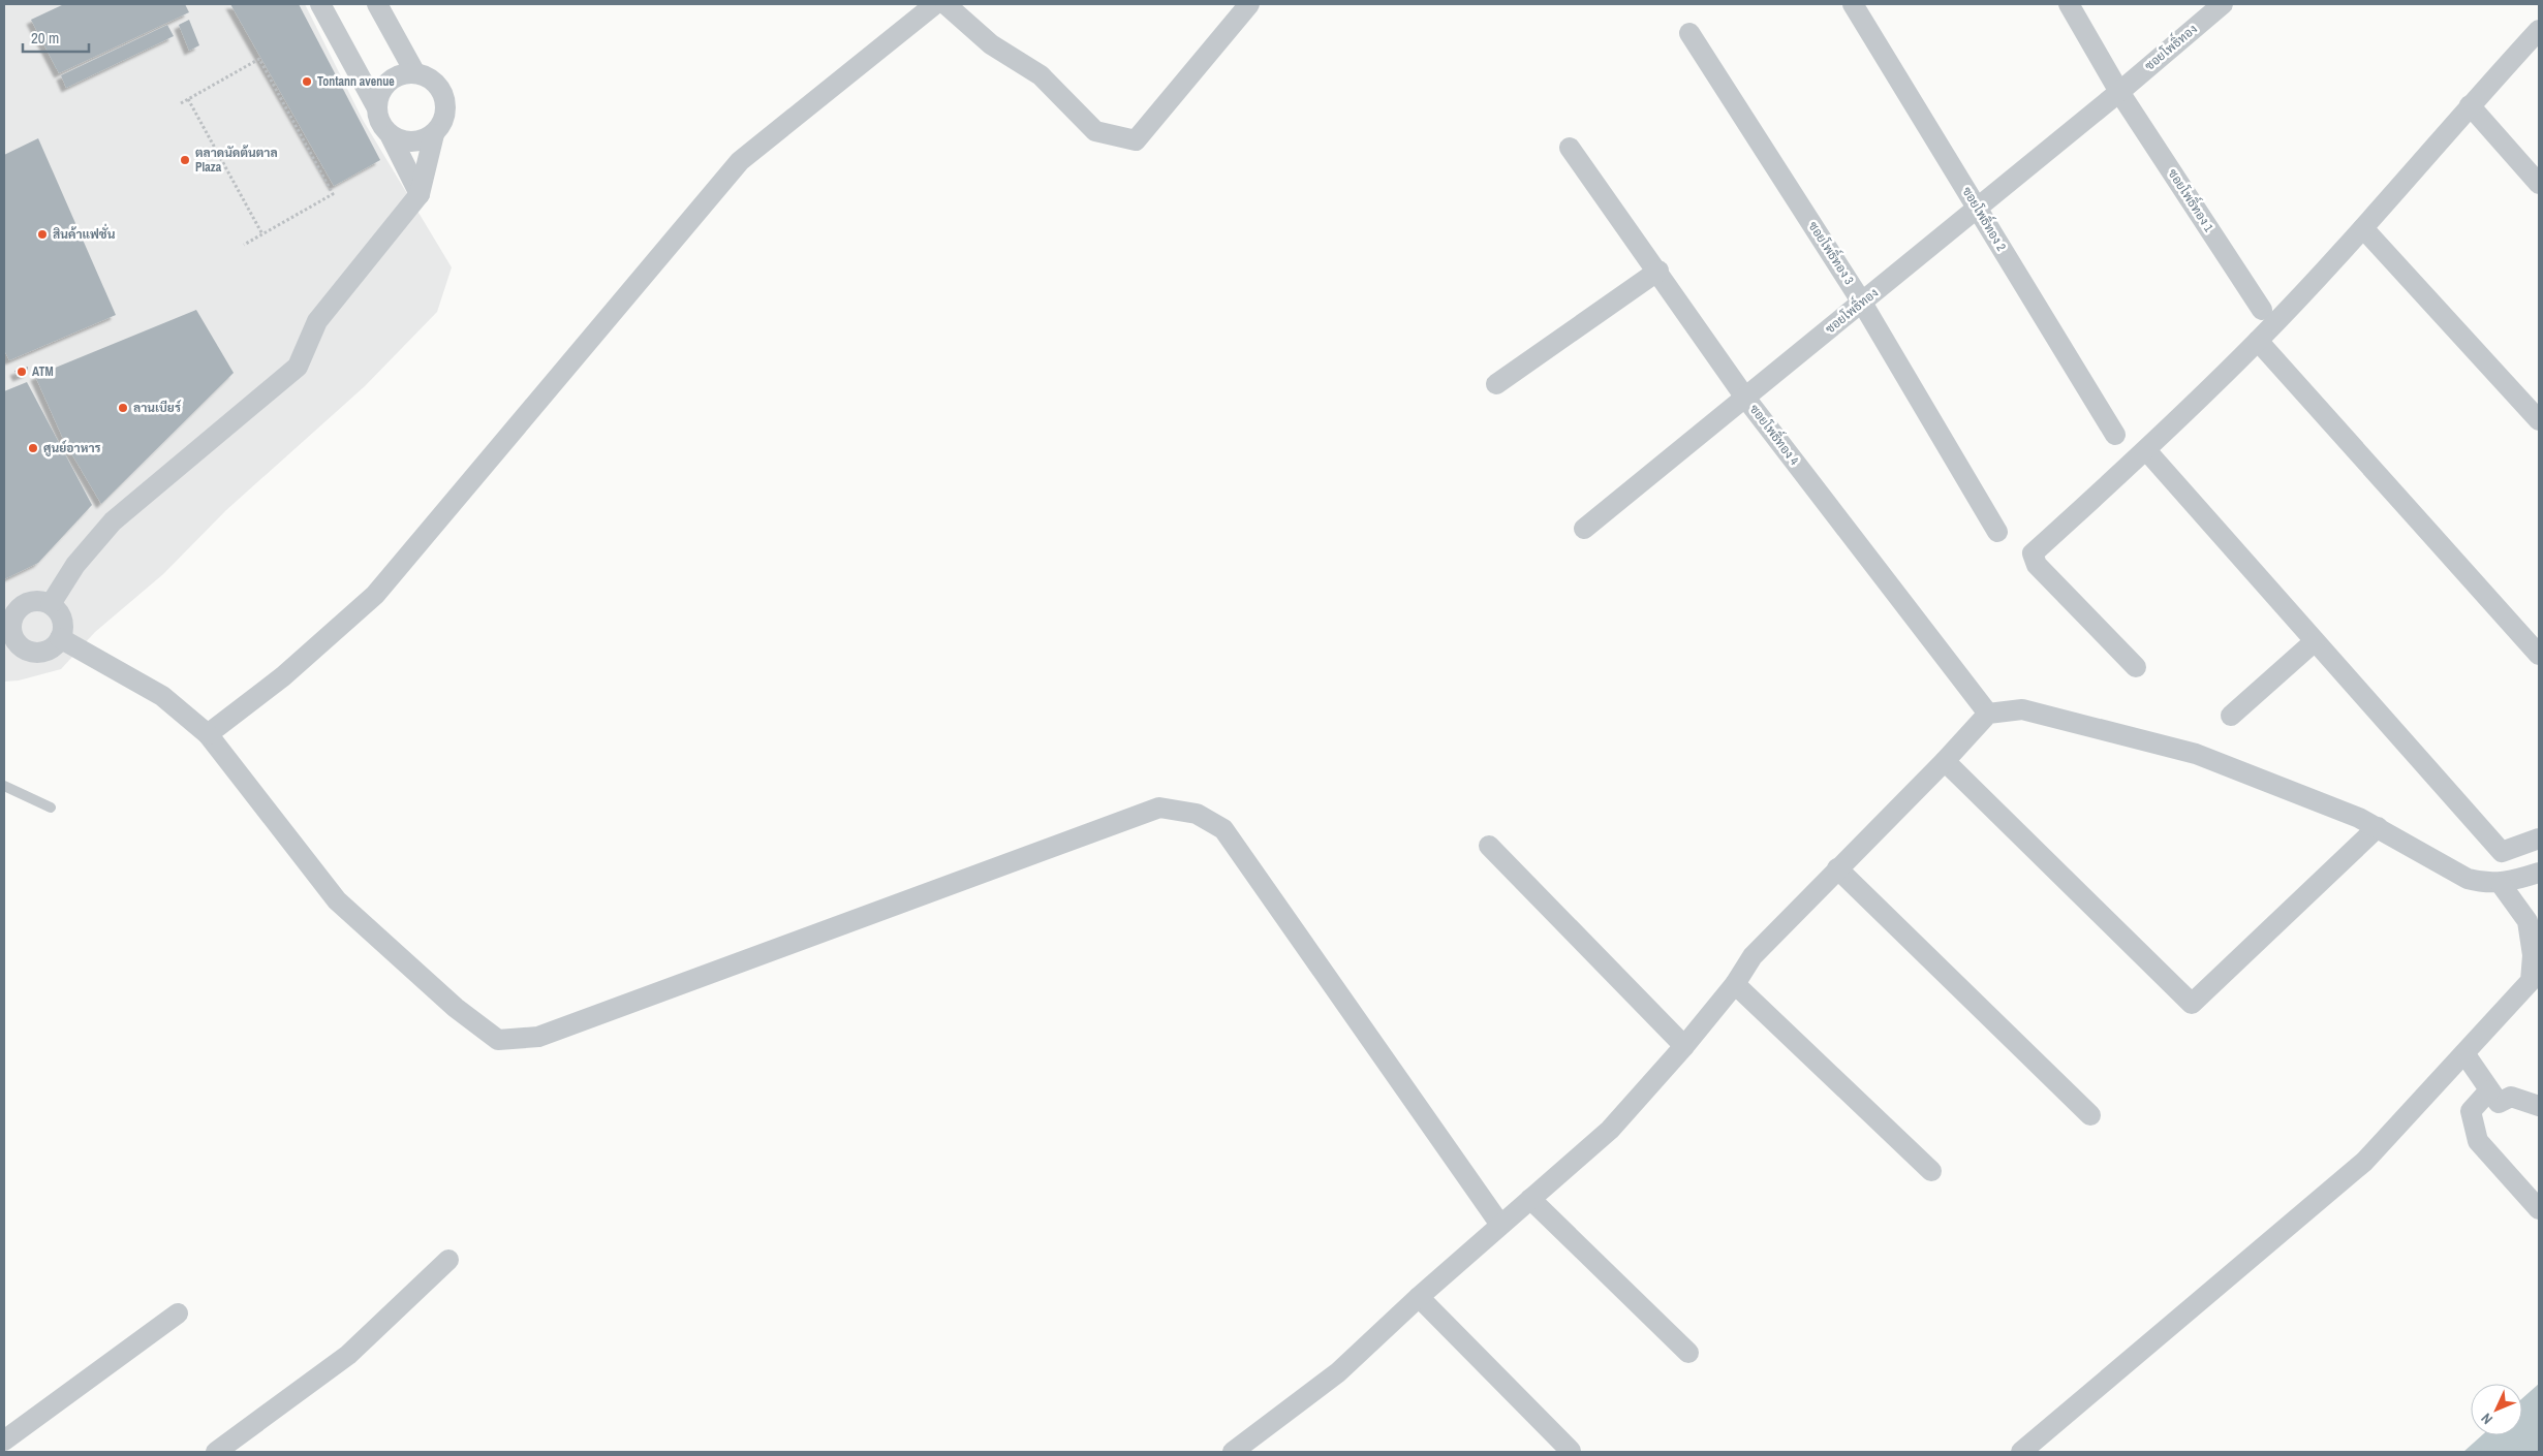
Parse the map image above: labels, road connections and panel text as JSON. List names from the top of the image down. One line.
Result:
{"streets":{"street":["ซอยโพธิ์ทอง","ซอยโพธิ์ทอง 1","ซอยโพธิ์ทอง 2","ซอยโพธิ์ทอง 3","ซอยโพธิ์ทอง 4"]},"crossings":[["ซอยโพธิ์ทอง","ซอยโพธิ์ทอง 1"],["ซอยโพธิ์ทอง","ซอยโพธิ์ทอง 2"],["ซอยโพธิ์ทอง","ซอยโพธิ์ทอง 3"],["ซอยโพธิ์ทอง","ซอยโพธิ์ทอง 4"]],"places":["Tontann avenue","ตลาดนัดต้นตาล Plaza","สินค้าแฟชั่น","ATM","ลานเบียร์","ศูนย์อาหาร"],"scale_bar":"20 m","north":"bottom left"}
